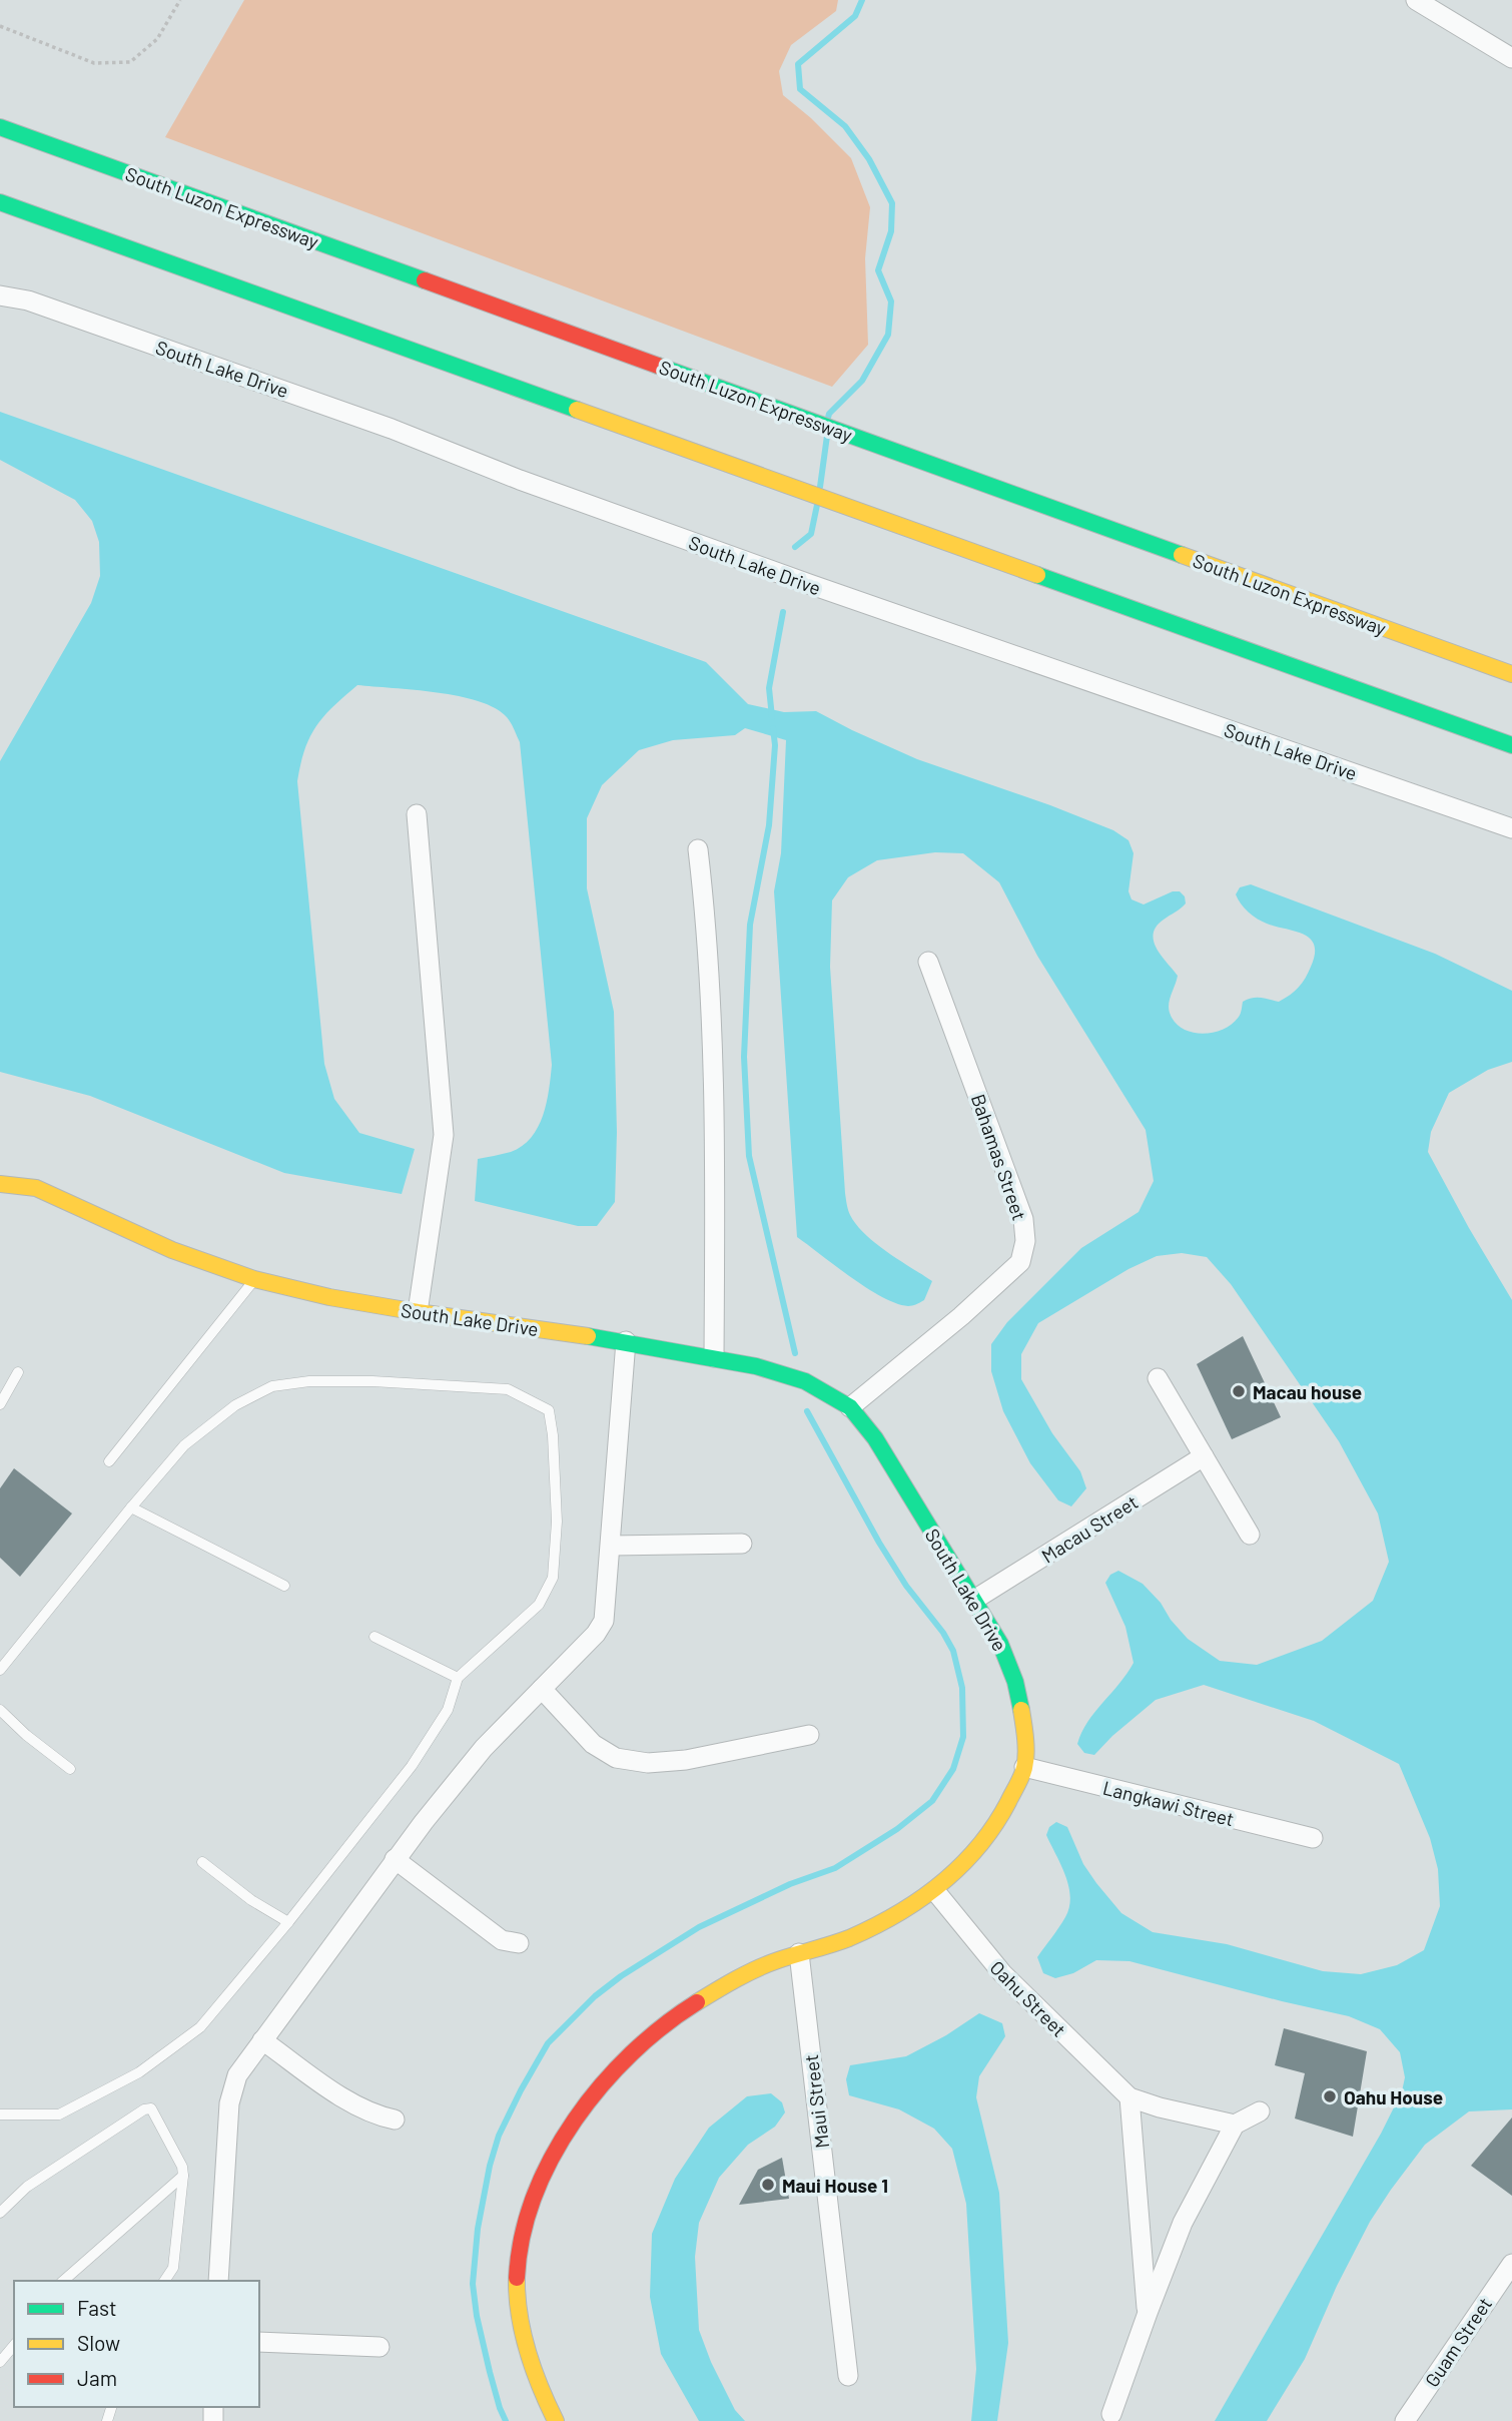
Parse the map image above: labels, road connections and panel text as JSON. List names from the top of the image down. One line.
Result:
{"streets":{"main road":["South Luzon Expressway","South Lake Drive"],"street":["Bahamas Street","Macau Street","Langkawi Street","Oahu Street","Maui Street","Guam Street"]},"crossings":[["South Lake Drive","Bahamas Street"],["South Lake Drive","Macau Street"],["South Lake Drive","Langkawi Street"],["South Lake Drive","Oahu Street"],["South Lake Drive","Maui Street"]],"places":["Macau house","Oahu House","Maui House 1"],"legend":["Fast","Slow","Jam"]}
